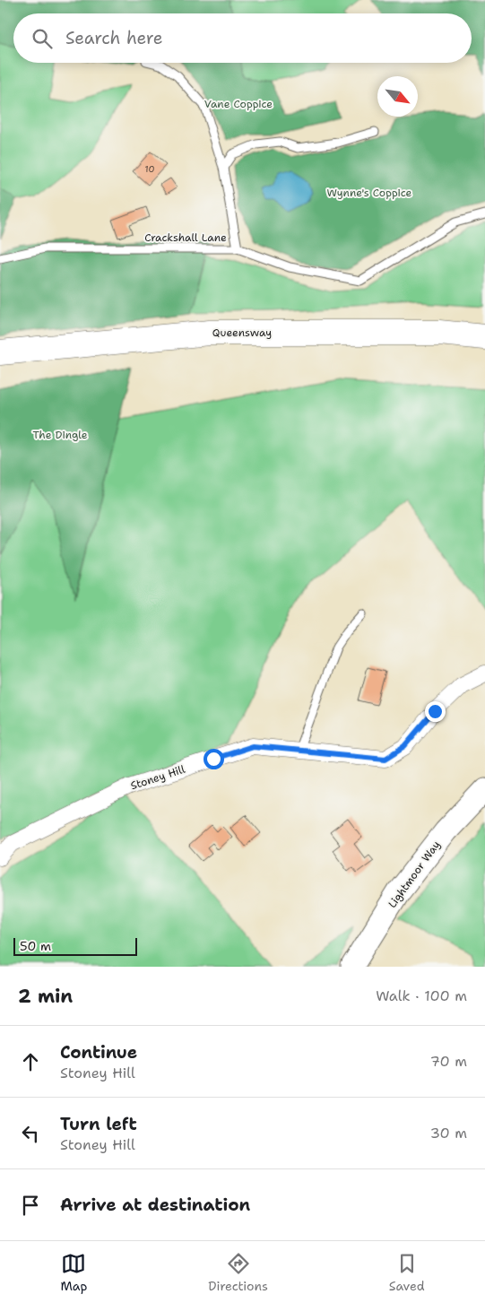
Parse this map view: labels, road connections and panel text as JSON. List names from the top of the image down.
{
  "streets": {
    "main road": ["Queensway"],
    "street": ["Stoney Hill", "Lightmoor Way"],
    "lane": ["Crackshall Lane"]
  },
  "parks": ["Vane Coppice", "Wynne's Coppice", "The Dingle"],
  "house_numbers": ["10"],
  "scale_bar": "50 m",
  "north": "bottom right",
  "page": {
    "search": "Search here",
    "scale": "50 m",
    "heading": ["2 min", "Walk · 100 m"],
    "list": [
      ["Continue", "Stoney Hill", "70 m"],
      ["Turn left", "Stoney Hill", "30 m"],
      "Arrive at destination"
    ],
    "nav": ["Map", "Directions", "Saved"]
  }
}
